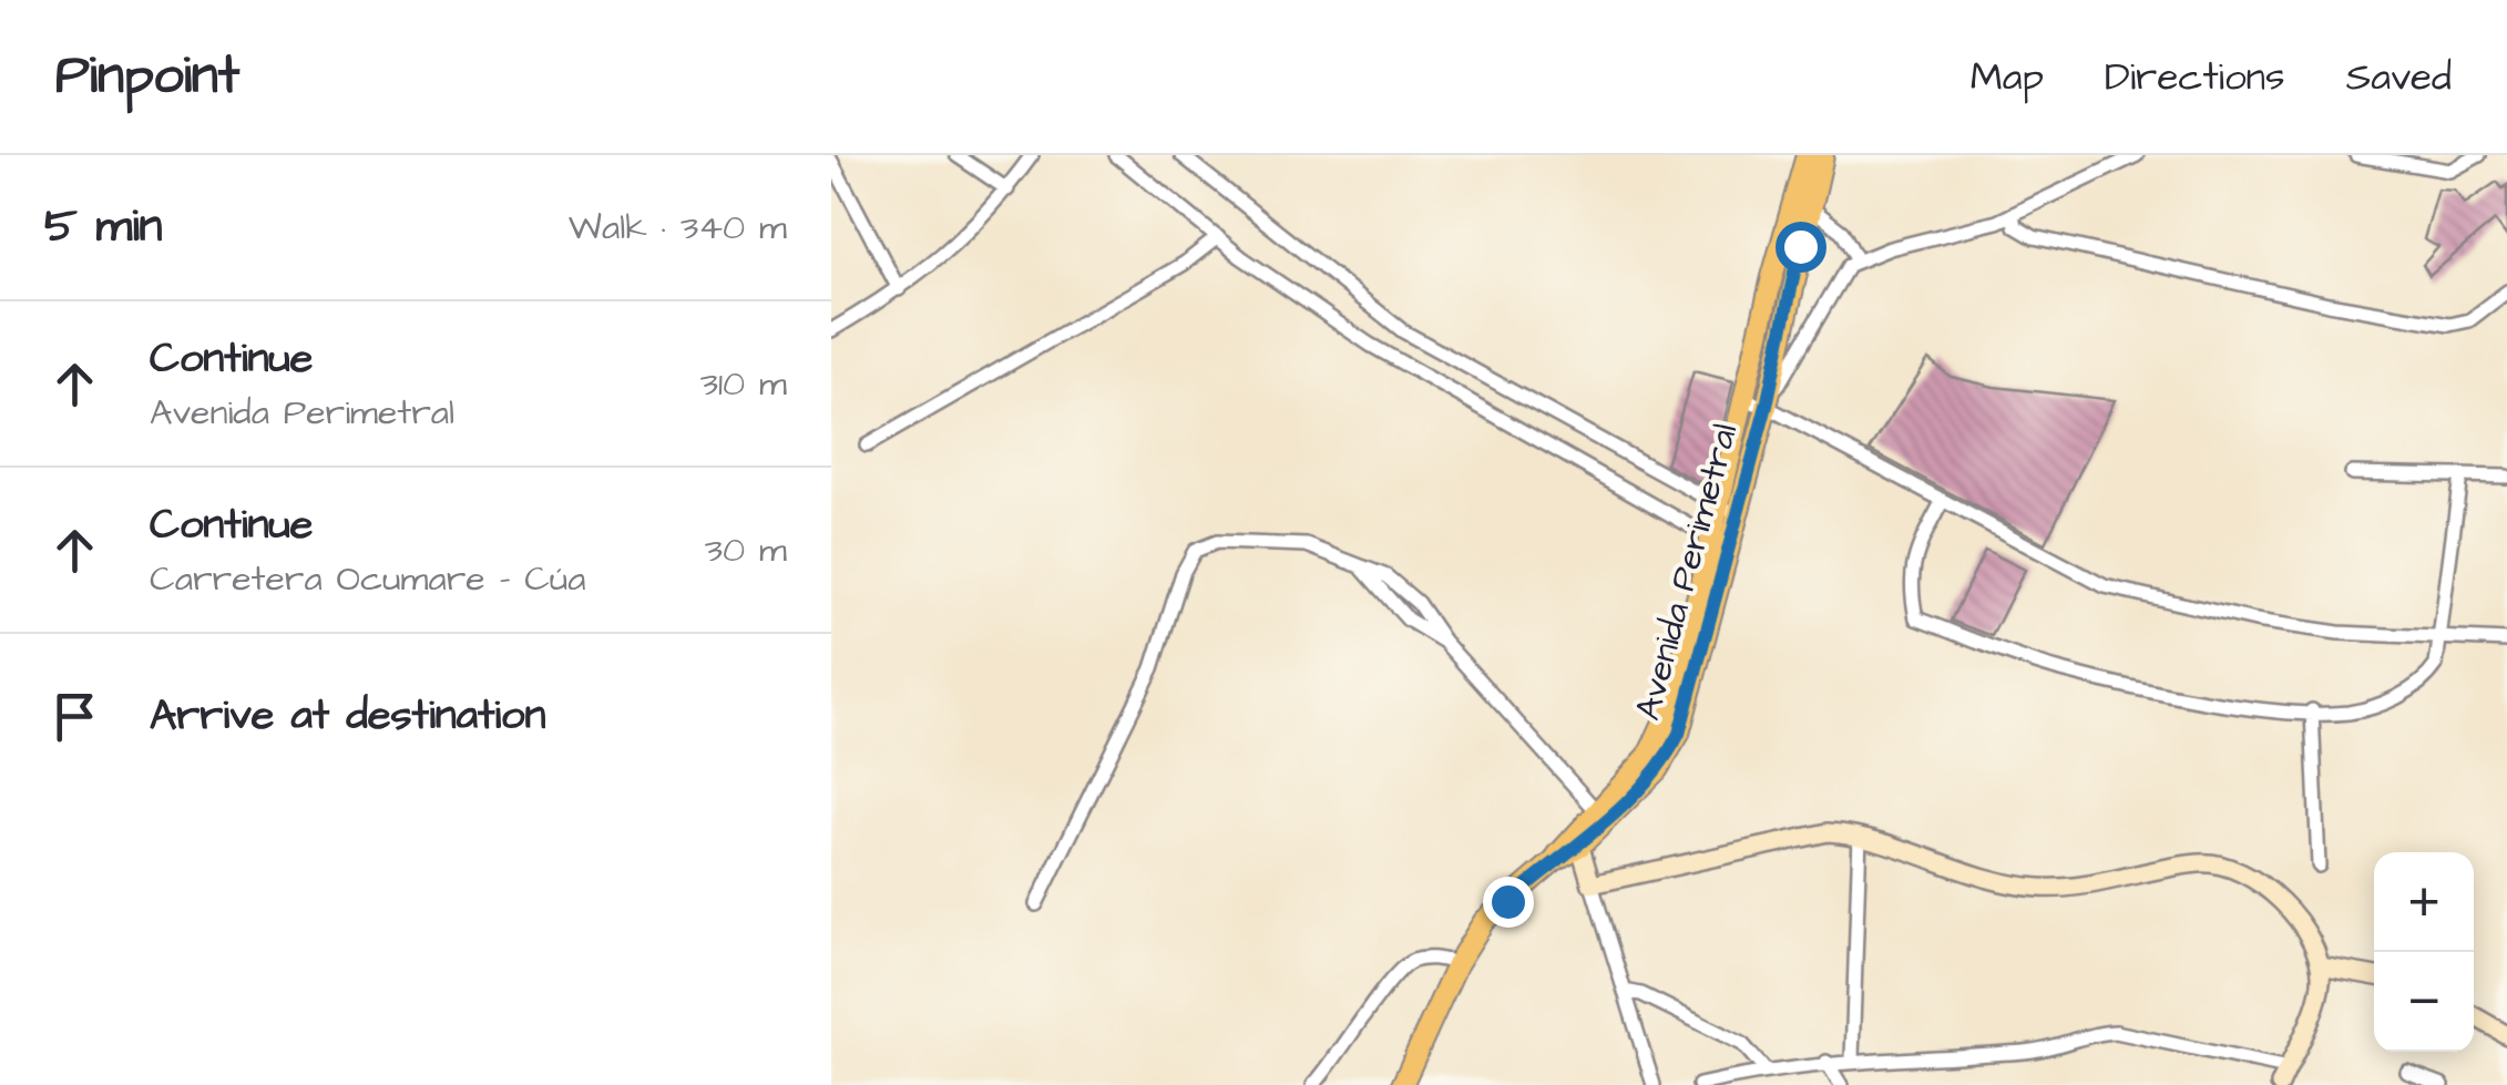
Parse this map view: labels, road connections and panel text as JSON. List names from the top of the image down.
{
  "streets": {
    "main road": ["Avenida Perimetral"]
  },
  "page": {
    "header": "Pinpoint",
    "nav": ["Map", "Directions", "Saved"],
    "heading": ["5 min", "Walk · 340 m"],
    "list": [
      ["Continue", "Avenida Perimetral", "310 m"],
      ["Continue", "Carretera Ocumare - Cúa", "30 m"],
      "Arrive at destination"
    ],
    "map_buttons": ["+", "−"]
  }
}
